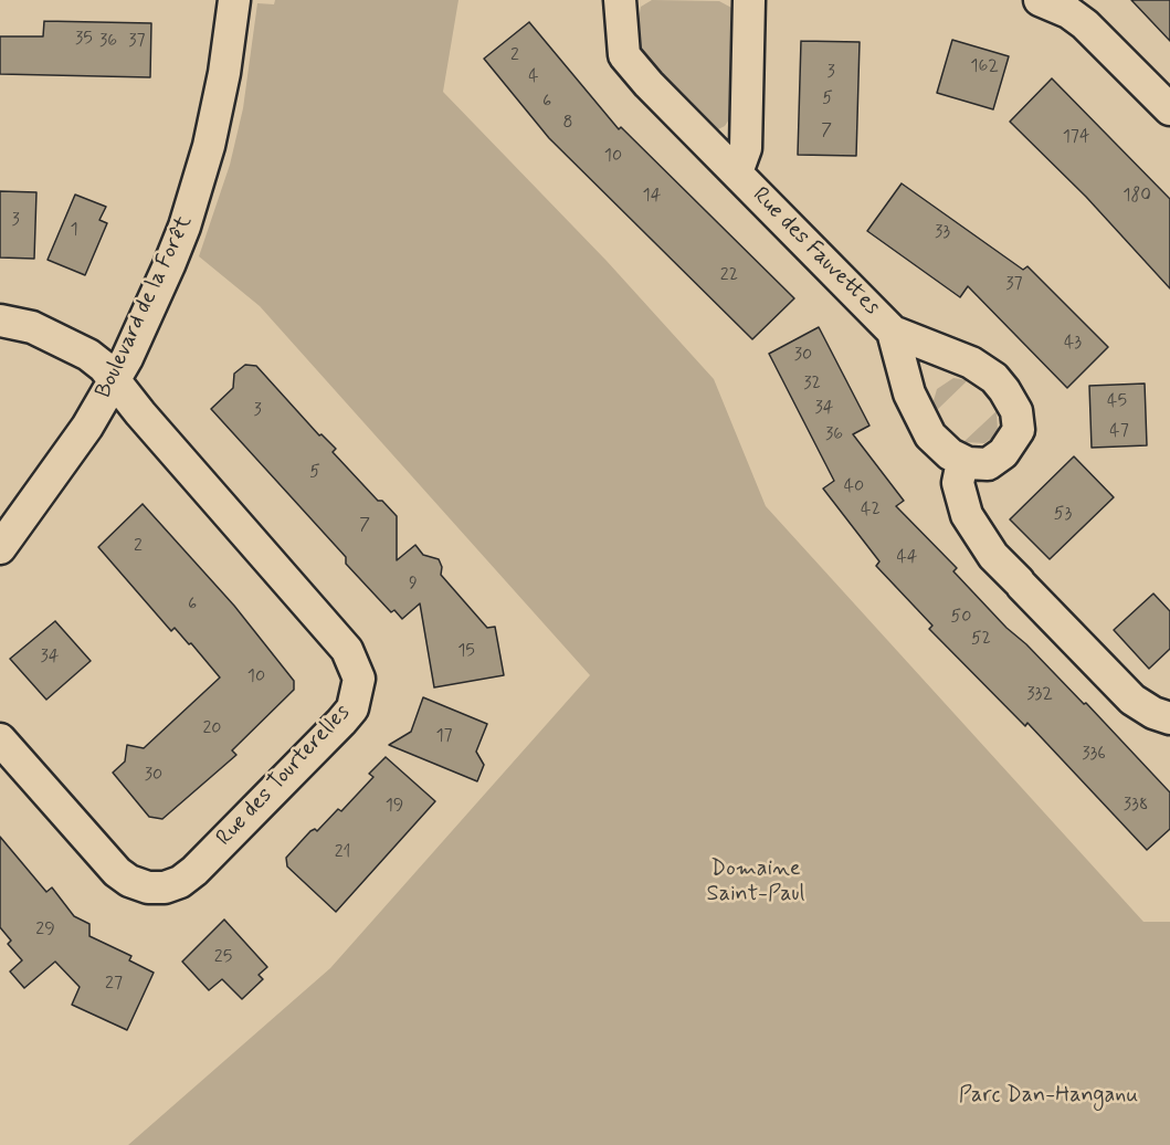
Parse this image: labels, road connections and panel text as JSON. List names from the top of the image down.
{
  "streets": {
    "street": ["Rue des Fauvettes", "Boulevard de la Forêt", "Rue des Tourterelles"]
  },
  "crossings": [
    ["Boulevard de la Forêt", "Rue des Tourterelles"]
  ],
  "parks": ["Domaine Saint-Paul", "Parc Dan-Hanganu"],
  "house_numbers": [
    "35",
    "36",
    "37",
    "2",
    "162",
    "3",
    "4",
    "5",
    "6",
    "8",
    "7",
    "174",
    "10",
    "14",
    "180",
    "3",
    "1",
    "33",
    "22",
    "37",
    "43",
    "30",
    "32",
    "45",
    "34",
    "3",
    "47",
    "36",
    "5",
    "40",
    "42",
    "53",
    "7",
    "2",
    "44",
    "9",
    "6",
    "50",
    "52",
    "15",
    "34",
    "10",
    "332",
    "20",
    "17",
    "336",
    "30",
    "338",
    "19",
    "21",
    "29",
    "25",
    "27"
  ]
}
